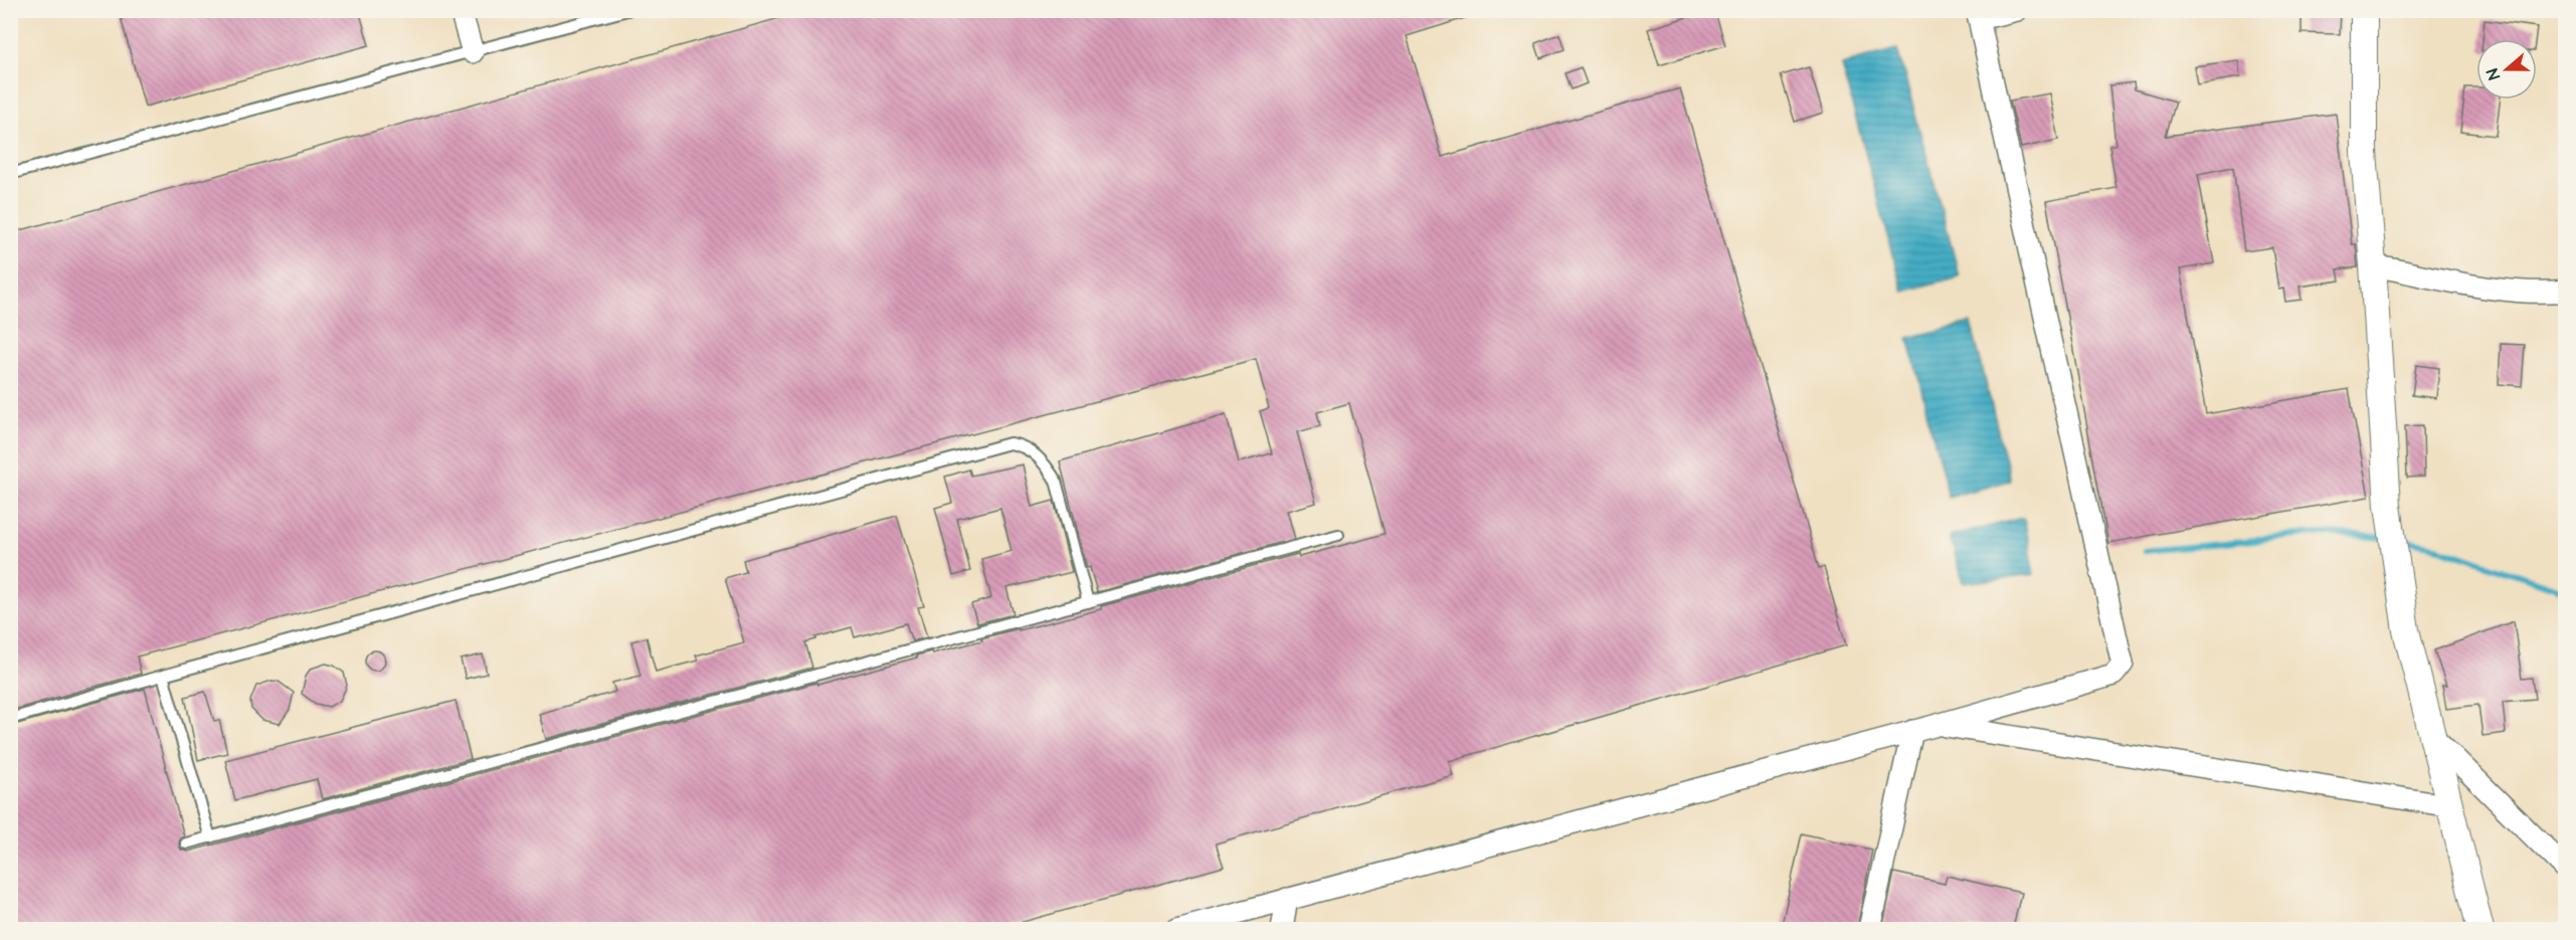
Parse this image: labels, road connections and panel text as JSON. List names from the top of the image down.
{
  "north": "left"
}
